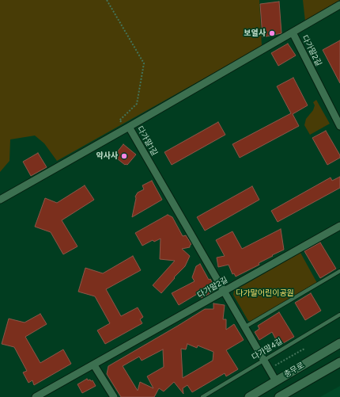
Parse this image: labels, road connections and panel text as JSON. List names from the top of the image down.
{
  "streets": {
    "main road": ["충무로"],
    "street": ["다가말2길", "다가말1길"],
    "lane": ["다가말4길"]
  },
  "crossings": [
    ["다가말2길", "다가말1길"],
    ["다가말1길", "다가말4길"],
    ["다가말1길", "충무로"]
  ],
  "parks": ["다가말어린이공원"],
  "places": ["보열사", "약사사"]
}
